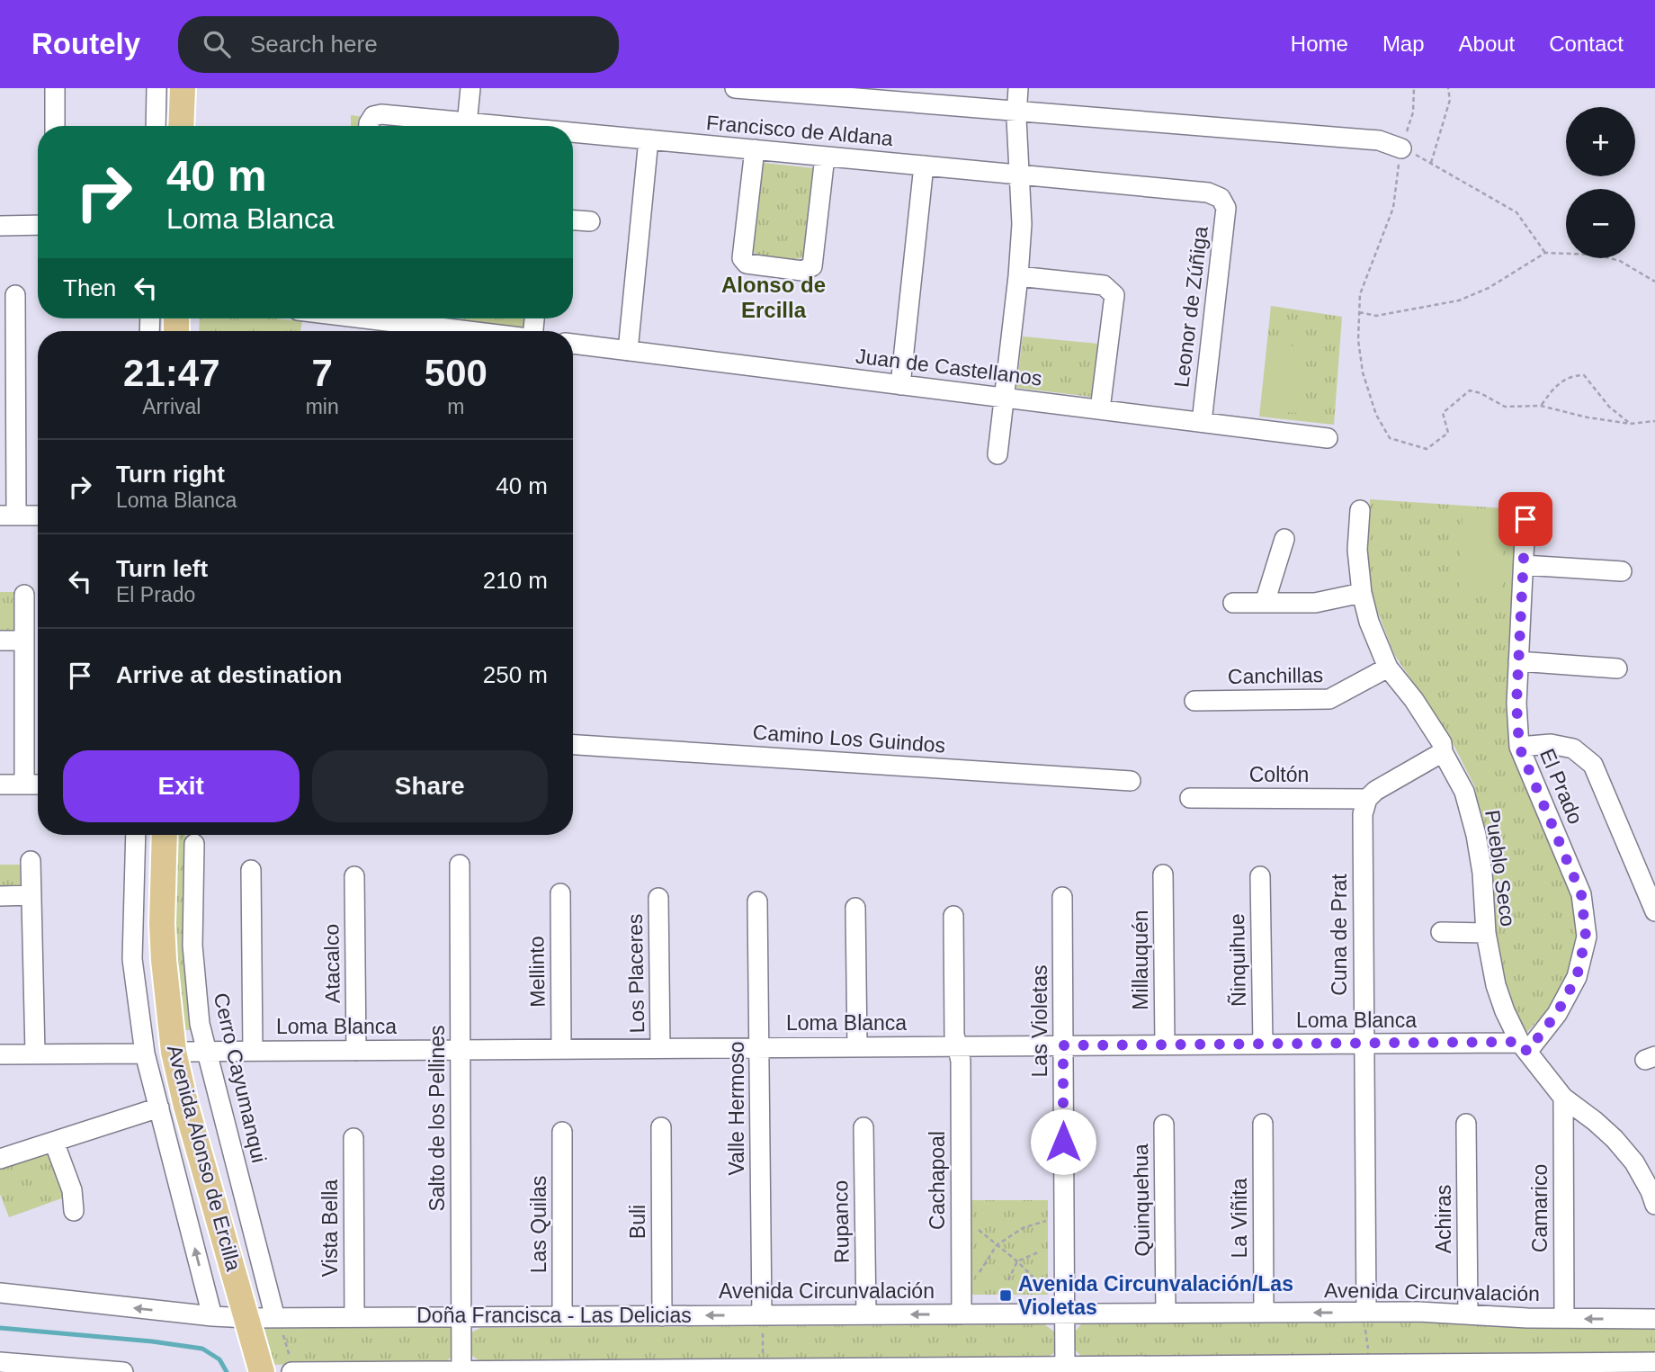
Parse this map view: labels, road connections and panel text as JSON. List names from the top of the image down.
{
  "streets": {
    "main road": ["Avenida Alonso de Ercilla"],
    "street": [
      "Francisco de Aldana",
      "Leonor de Zúñiga",
      "Juan de Castellanos",
      "Canchillas",
      "Camino Los Guindos",
      "Coltón",
      "El Prado",
      "Pueblo Seco",
      "Cuna de Prat",
      "Millauquén",
      "Ñinquihue",
      "Atacalco",
      "Mellinto",
      "Los Placeres",
      "Loma Blanca",
      "Las Violetas",
      "Cerro Cayumanqui",
      "Valle Hermoso",
      "Salto de los Pellines",
      "Cachapoal",
      "Quinquehua",
      "Camarico",
      "La Viñita",
      "Achiras",
      "Buli",
      "Rupanco",
      "Las Quilas",
      "Vista Bella",
      "Avenida Circunvalación"
    ]
  },
  "crossings": [
    ["Francisco de Aldana", "Leonor de Zúñiga"],
    ["Leonor de Zúñiga", "Juan de Castellanos"],
    ["Canchillas", "Pueblo Seco"],
    ["Coltón", "Cuna de Prat"],
    ["El Prado", "Pueblo Seco"],
    ["El Prado", "Loma Blanca"],
    ["Pueblo Seco", "Loma Blanca"],
    ["Pueblo Seco", "Camarico"],
    ["Cuna de Prat", "Loma Blanca"],
    ["Cuna de Prat", "Avenida Circunvalación"],
    ["Millauquén", "Loma Blanca"],
    ["Ñinquihue", "Loma Blanca"],
    ["Atacalco", "Loma Blanca"],
    ["Mellinto", "Loma Blanca"],
    ["Los Placeres", "Loma Blanca"],
    ["Loma Blanca", "Las Violetas"],
    ["Loma Blanca", "Cerro Cayumanqui"],
    ["Loma Blanca", "Valle Hermoso"],
    ["Loma Blanca", "Salto de los Pellines"],
    ["Loma Blanca", "Avenida Alonso de Ercilla"],
    ["Loma Blanca", "Cachapoal"],
    ["Las Violetas", "Avenida Circunvalación"],
    ["Cerro Cayumanqui", "Avenida Circunvalación"],
    ["Valle Hermoso", "Avenida Circunvalación"],
    ["Salto de los Pellines", "Avenida Circunvalación"],
    ["Avenida Alonso de Ercilla", "Avenida Circunvalación"],
    ["Cachapoal", "Avenida Circunvalación"],
    ["Quinquehua", "Avenida Circunvalación"],
    ["Camarico", "Avenida Circunvalación"],
    ["La Viñita", "Avenida Circunvalación"],
    ["Achiras", "Avenida Circunvalación"],
    ["Buli", "Avenida Circunvalación"],
    ["Rupanco", "Avenida Circunvalación"],
    ["Las Quilas", "Avenida Circunvalación"],
    ["Vista Bella", "Avenida Circunvalación"]
  ],
  "districts": ["Alonso de Ercilla"],
  "places": {
    "transit": ["Avenida Circunvalación/Las Violetas"]
  },
  "page": {
    "header": "Routely",
    "search": "Search here",
    "nav": [
      "Home",
      "Map",
      "About",
      "Contact"
    ],
    "map_buttons": ["+", "−"],
    "turn": ["40 m", "Loma Blanca"],
    "then": "Then",
    "eta": [
      "21:47",
      "Arrival",
      "7",
      "min",
      "500",
      "m"
    ],
    "list": [
      {
        "name": "Turn right",
        "note": "Loma Blanca",
        "value": "40 m"
      },
      {
        "name": "Turn left",
        "note": "El Prado",
        "value": "210 m"
      },
      {
        "name": "Arrive at destination",
        "value": "250 m"
      }
    ],
    "buttons": ["Exit", "Share"]
  }
}
